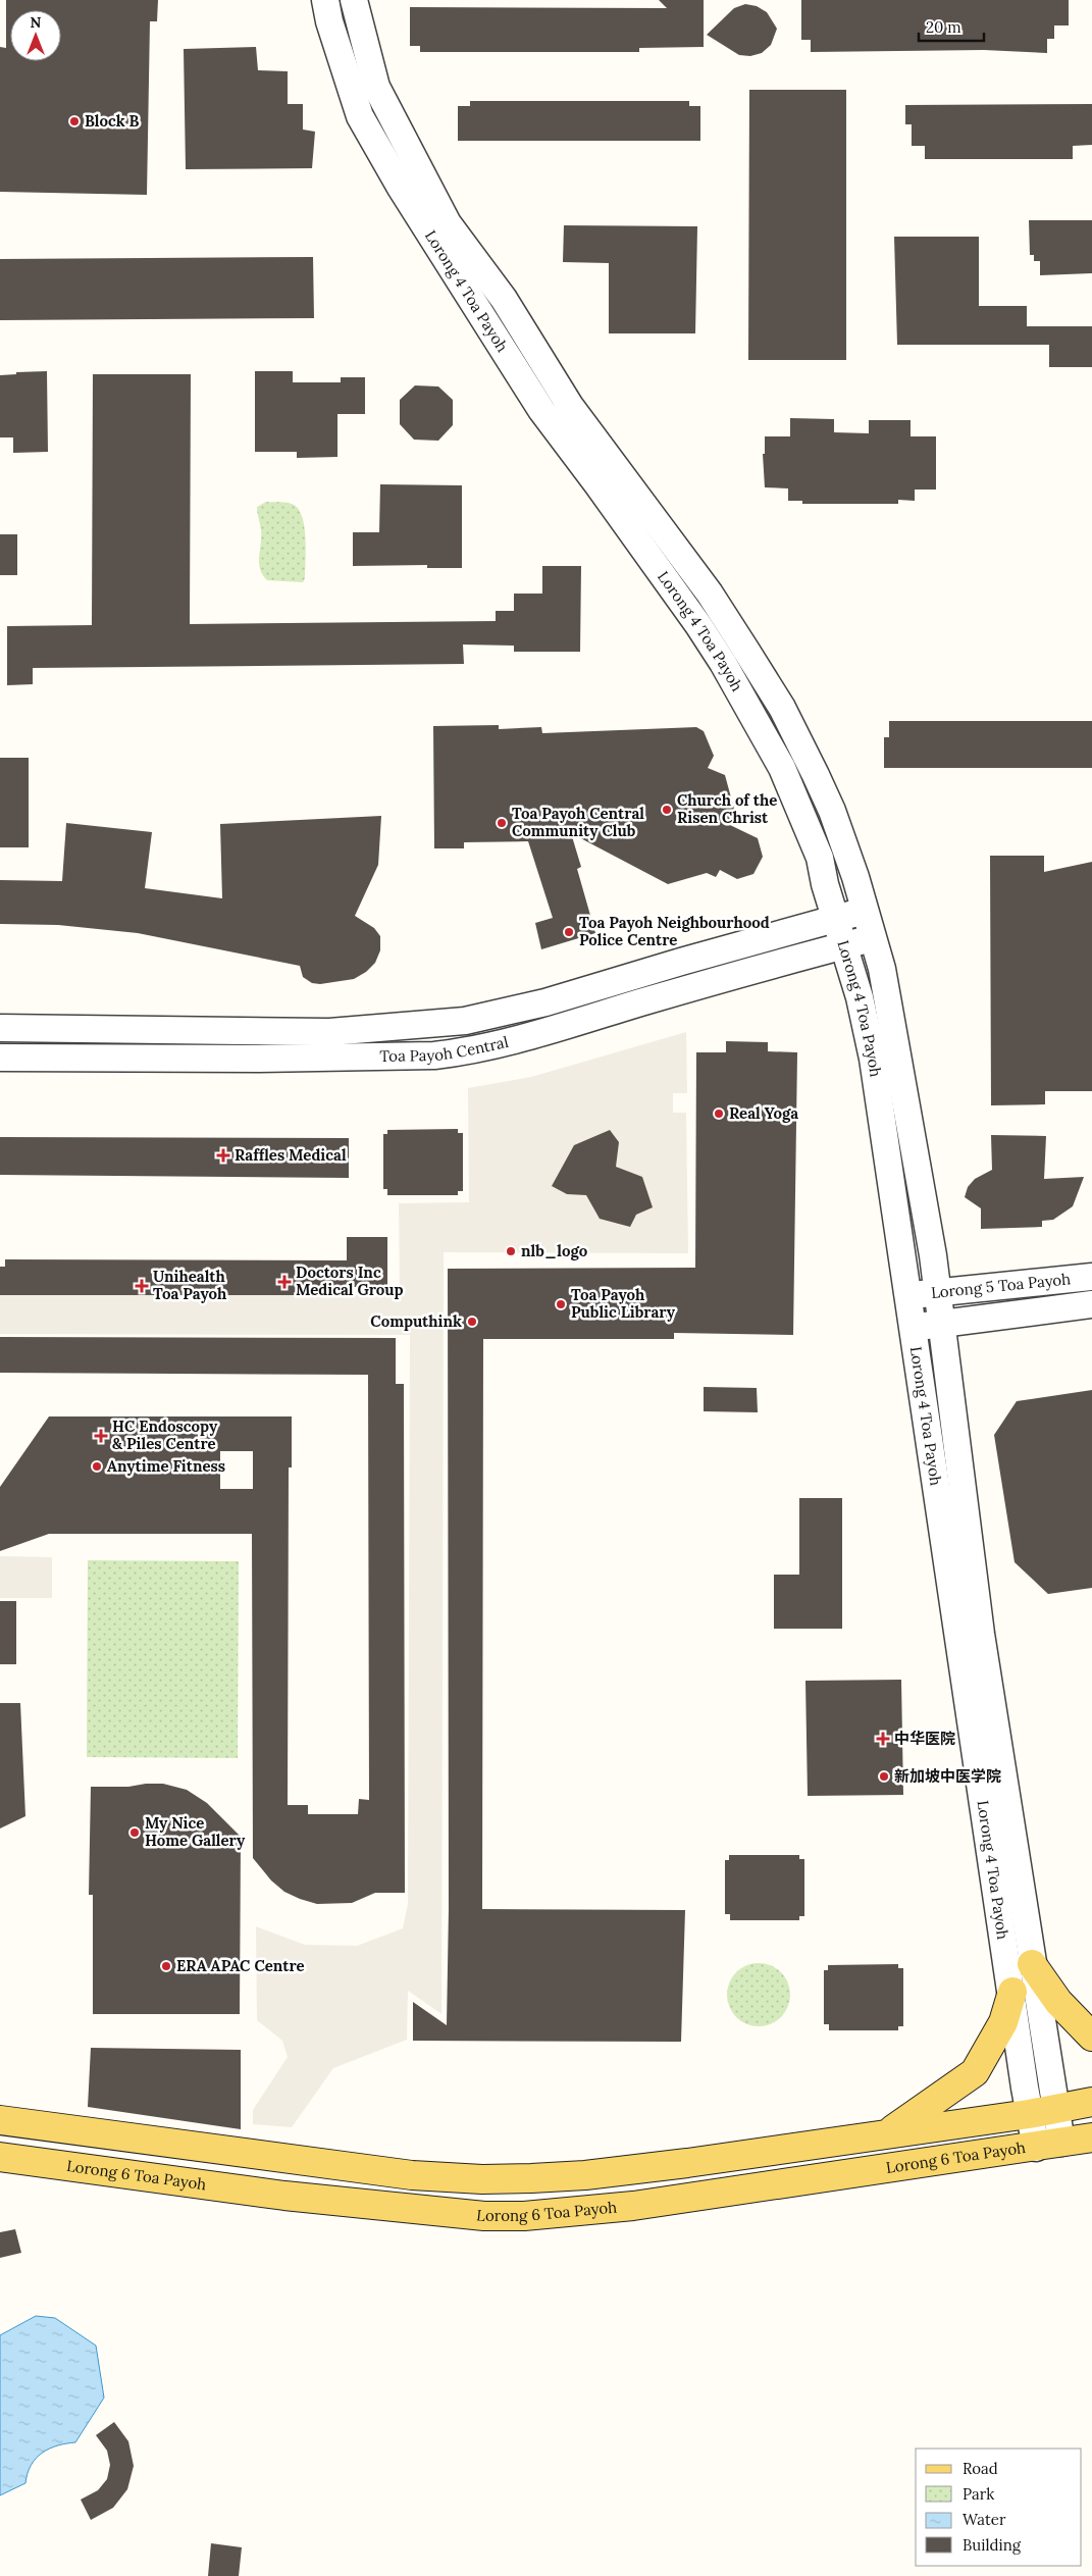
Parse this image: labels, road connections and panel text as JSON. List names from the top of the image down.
{
  "streets": {
    "main road": ["Lorong 6 Toa Payoh"],
    "street": ["Lorong 4 Toa Payoh", "Toa Payoh Central", "Lorong 5 Toa Payoh"]
  },
  "crossings": [
    ["Lorong 4 Toa Payoh", "Toa Payoh Central"],
    ["Lorong 4 Toa Payoh", "Lorong 5 Toa Payoh"],
    ["Lorong 4 Toa Payoh", "Lorong 6 Toa Payoh"]
  ],
  "places": {
    "other": [
      "Block B",
      "Church of the Risen Christ",
      "Toa Payoh Central Community Club",
      "Toa Payoh Neighbourhood Police Centre",
      "Real Yoga",
      "nlb_logo",
      "Toa Payoh Public Library",
      "Computhink",
      "Anytime Fitness",
      "新加坡中医学院",
      "My Nice Home Gallery",
      "ERA APAC Centre"
    ],
    "health": [
      "Raffles Medical",
      "Doctors Inc Medical Group",
      "Unihealth Toa Payoh",
      "HC Endoscopy & Piles Centre",
      "中华医院"
    ]
  },
  "legend": [
    "Road",
    "Park",
    "Water",
    "Building"
  ],
  "scale_bar": "20 m",
  "north": "top"
}
